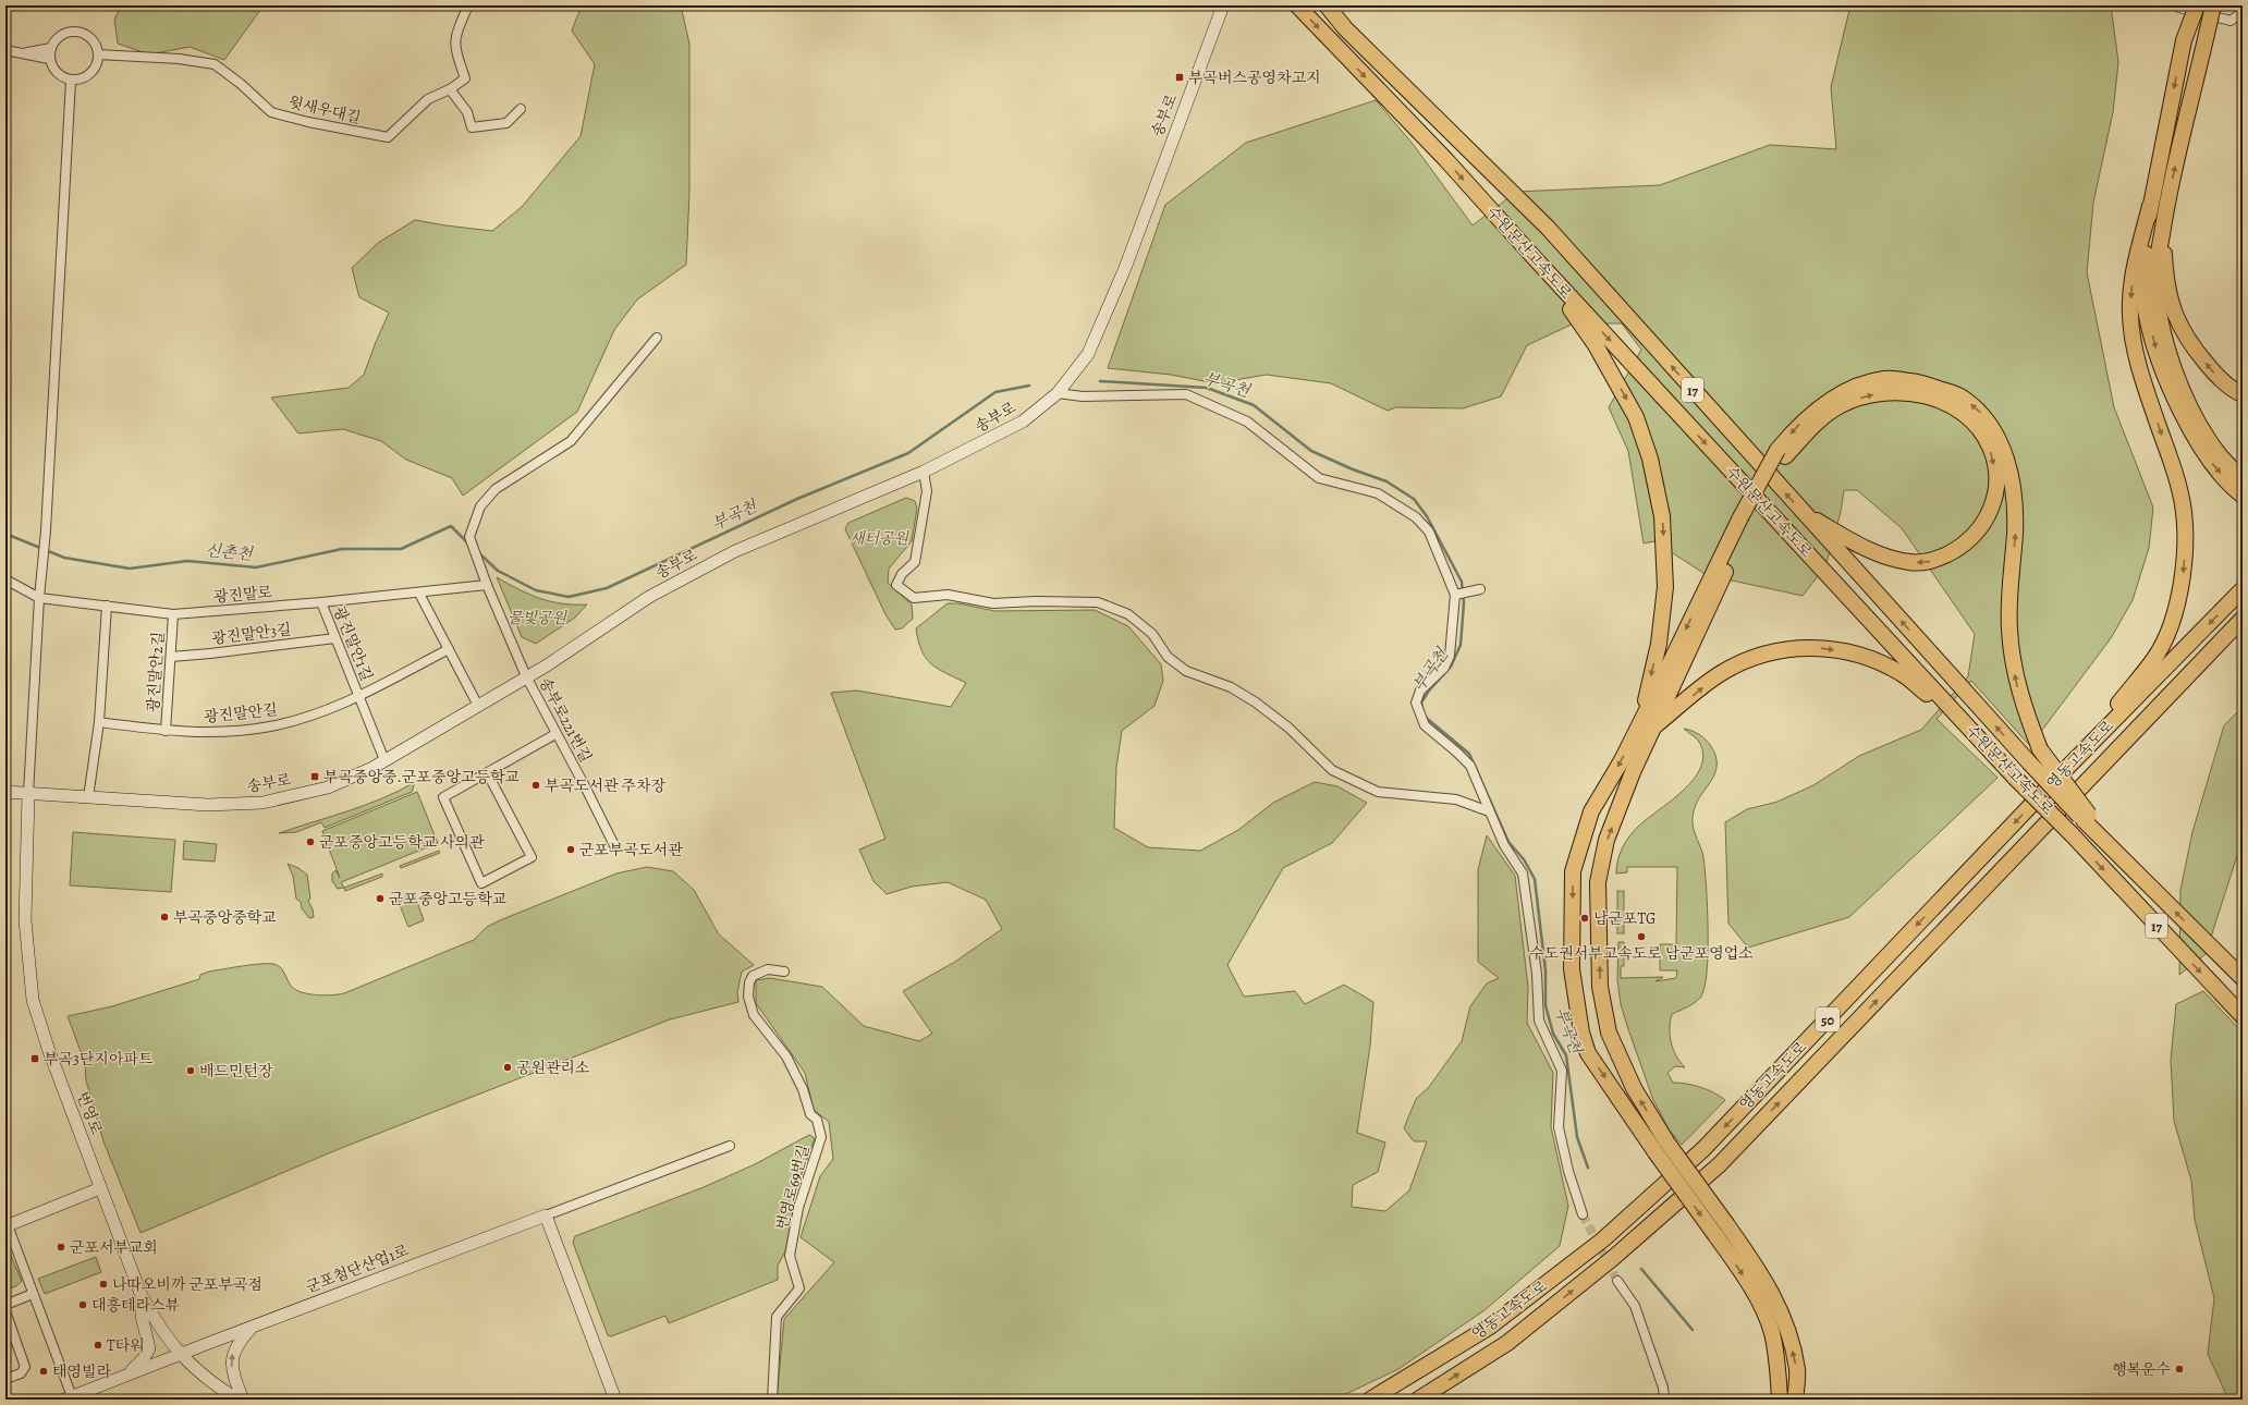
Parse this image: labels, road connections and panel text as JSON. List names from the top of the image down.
{
  "streets": {
    "highway": [
      "수원문산고속도로",
      "17",
      "영동고속도로",
      "50"
    ],
    "street": [
      "윗새우대길",
      "송부로",
      "광진말로",
      "광진말안3길",
      "광진말안1길",
      "광진말안2길",
      "광진말안길",
      "송부로221번길",
      "번영로",
      "번영로69번길",
      "군포첨단산업1로"
    ]
  },
  "crossings": [
    ["송부로", "광진말안1길"],
    ["송부로", "송부로221번길"],
    ["송부로", "번영로"],
    ["광진말로", "광진말안1길"],
    ["광진말로", "광진말안2길"],
    ["광진말로", "송부로221번길"],
    ["광진말안3길", "광진말안1길"],
    ["광진말안3길", "광진말안2길"],
    ["광진말안1길", "광진말안길"],
    ["광진말안2길", "광진말안길"],
    ["번영로", "군포첨단산업1로"]
  ],
  "water": ["부곡천", "신촌천"],
  "parks": ["새터공원", "물빛공원"],
  "places": {
    "transit": ["부곡버스공영차고지", "부곡중앙중.군포중앙고등학교", "부곡3단지아파트"],
    "other": [
      "부곡도서관 주차장",
      "군포중앙고등학교 사의관",
      "군포부곡도서관",
      "군포중앙고등학교",
      "부곡중앙중학교",
      "남군포TG",
      "수도권서부고속도로 남군포영업소",
      "공원관리소",
      "배드민턴장",
      "군포서부교회",
      "나따오비까 군포부곡점",
      "대흥테라스뷰",
      "T타워",
      "행복운수",
      "태영빌라"
    ]
  }
}
